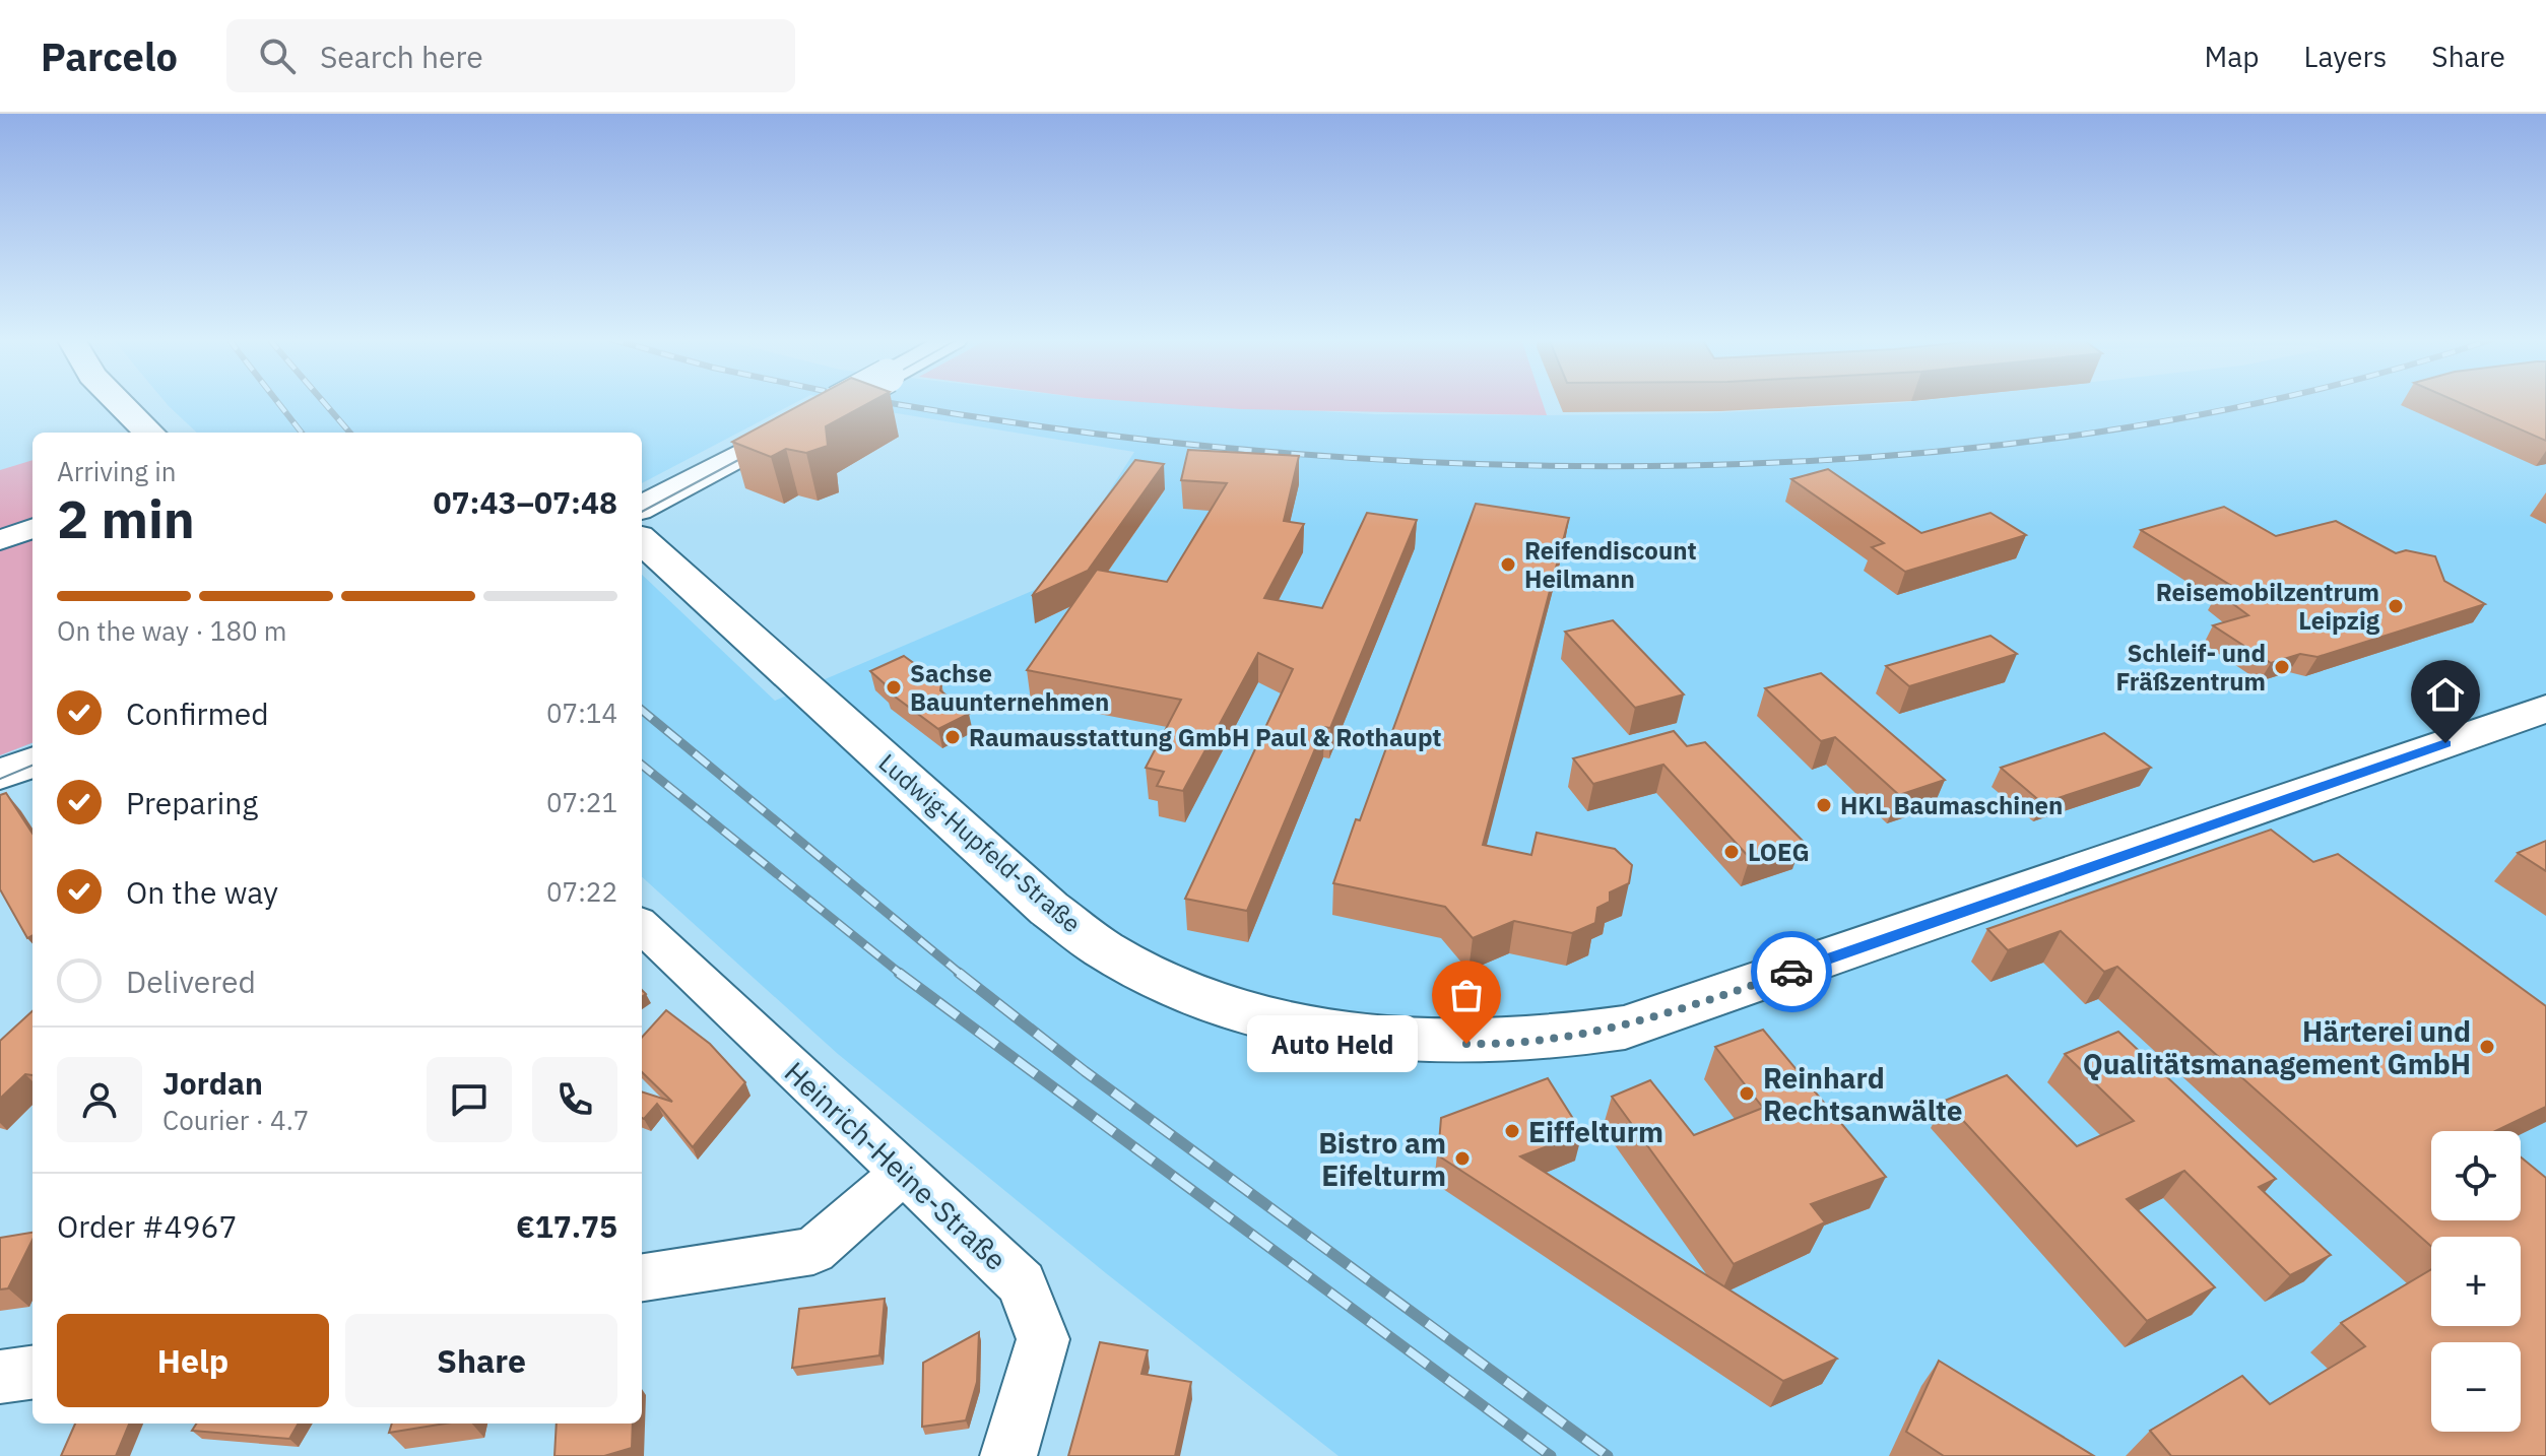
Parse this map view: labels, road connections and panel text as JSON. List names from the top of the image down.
{
  "streets": {
    "main road": ["Ludwig-Hupfeld-Straße"],
    "street": ["Heinrich-Heine-Straße"]
  },
  "places": [
    "Reifendiscount Heilmann",
    "Reisemobilzentrum Leipzig",
    "Schleif- und Fräßzentrum",
    "Sachse Bauunternehmen",
    "Raumausstattung GmbH Paul & Rothaupt",
    "HKL Baumaschinen",
    "LOEG",
    "Auto Held",
    "Härterei und Qualitätsmanagement GmbH",
    "Reinhard Rechtsanwälte",
    "Eiffelturm",
    "Bistro am Eifelturm"
  ],
  "page": {
    "header": "Parcelo",
    "search": "Search here",
    "nav": ["Map", "Layers", "Share"],
    "heading": ["2 min", "Arriving in", "07:43–07:48"],
    "panel": [
      "Jordan",
      "Courier · 4.7",
      "Order #4967",
      "€17.75"
    ],
    "bar": "On the way · 180 m",
    "list": [
      ["Confirmed", "07:14"],
      ["Preparing", "07:21"],
      ["On the way", "07:22"],
      "Delivered"
    ],
    "bubble": "Auto Held",
    "map_buttons": ["+", "−"],
    "buttons": ["Help", "Share"]
  }
}
